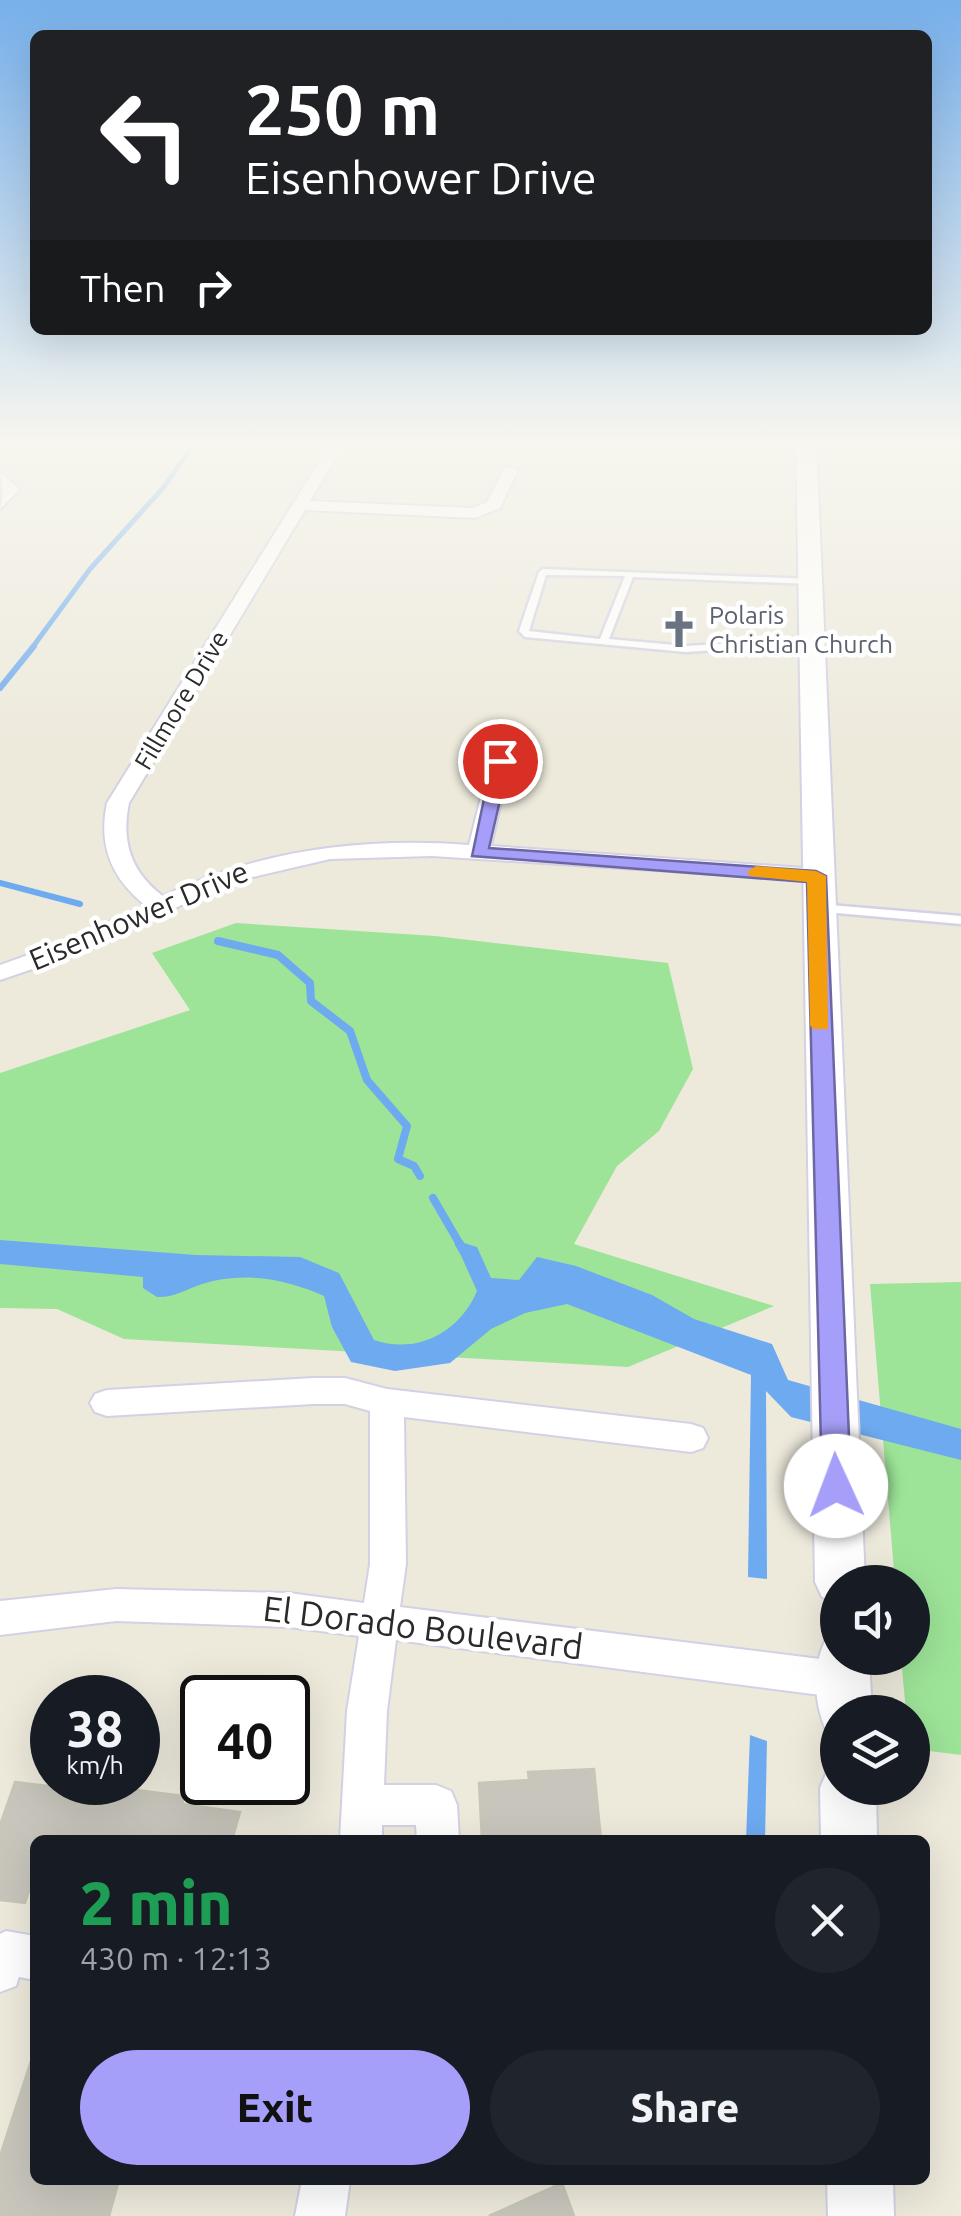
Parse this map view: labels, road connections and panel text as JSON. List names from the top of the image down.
{
  "streets": {
    "street": ["Fillmore Drive", "Eisenhower Drive", "El Dorado Boulevard"]
  },
  "crossings": [
    ["Fillmore Drive", "Eisenhower Drive"]
  ],
  "places": {
    "church": ["Polaris Christian Church"]
  },
  "page": {
    "turn": ["250 m", "Eisenhower Drive"],
    "then": "Then",
    "speed": "38 km/h",
    "limit": "40",
    "heading": ["2 min", "430 m · 12:13"],
    "buttons": ["Exit", "Share"]
  }
}
